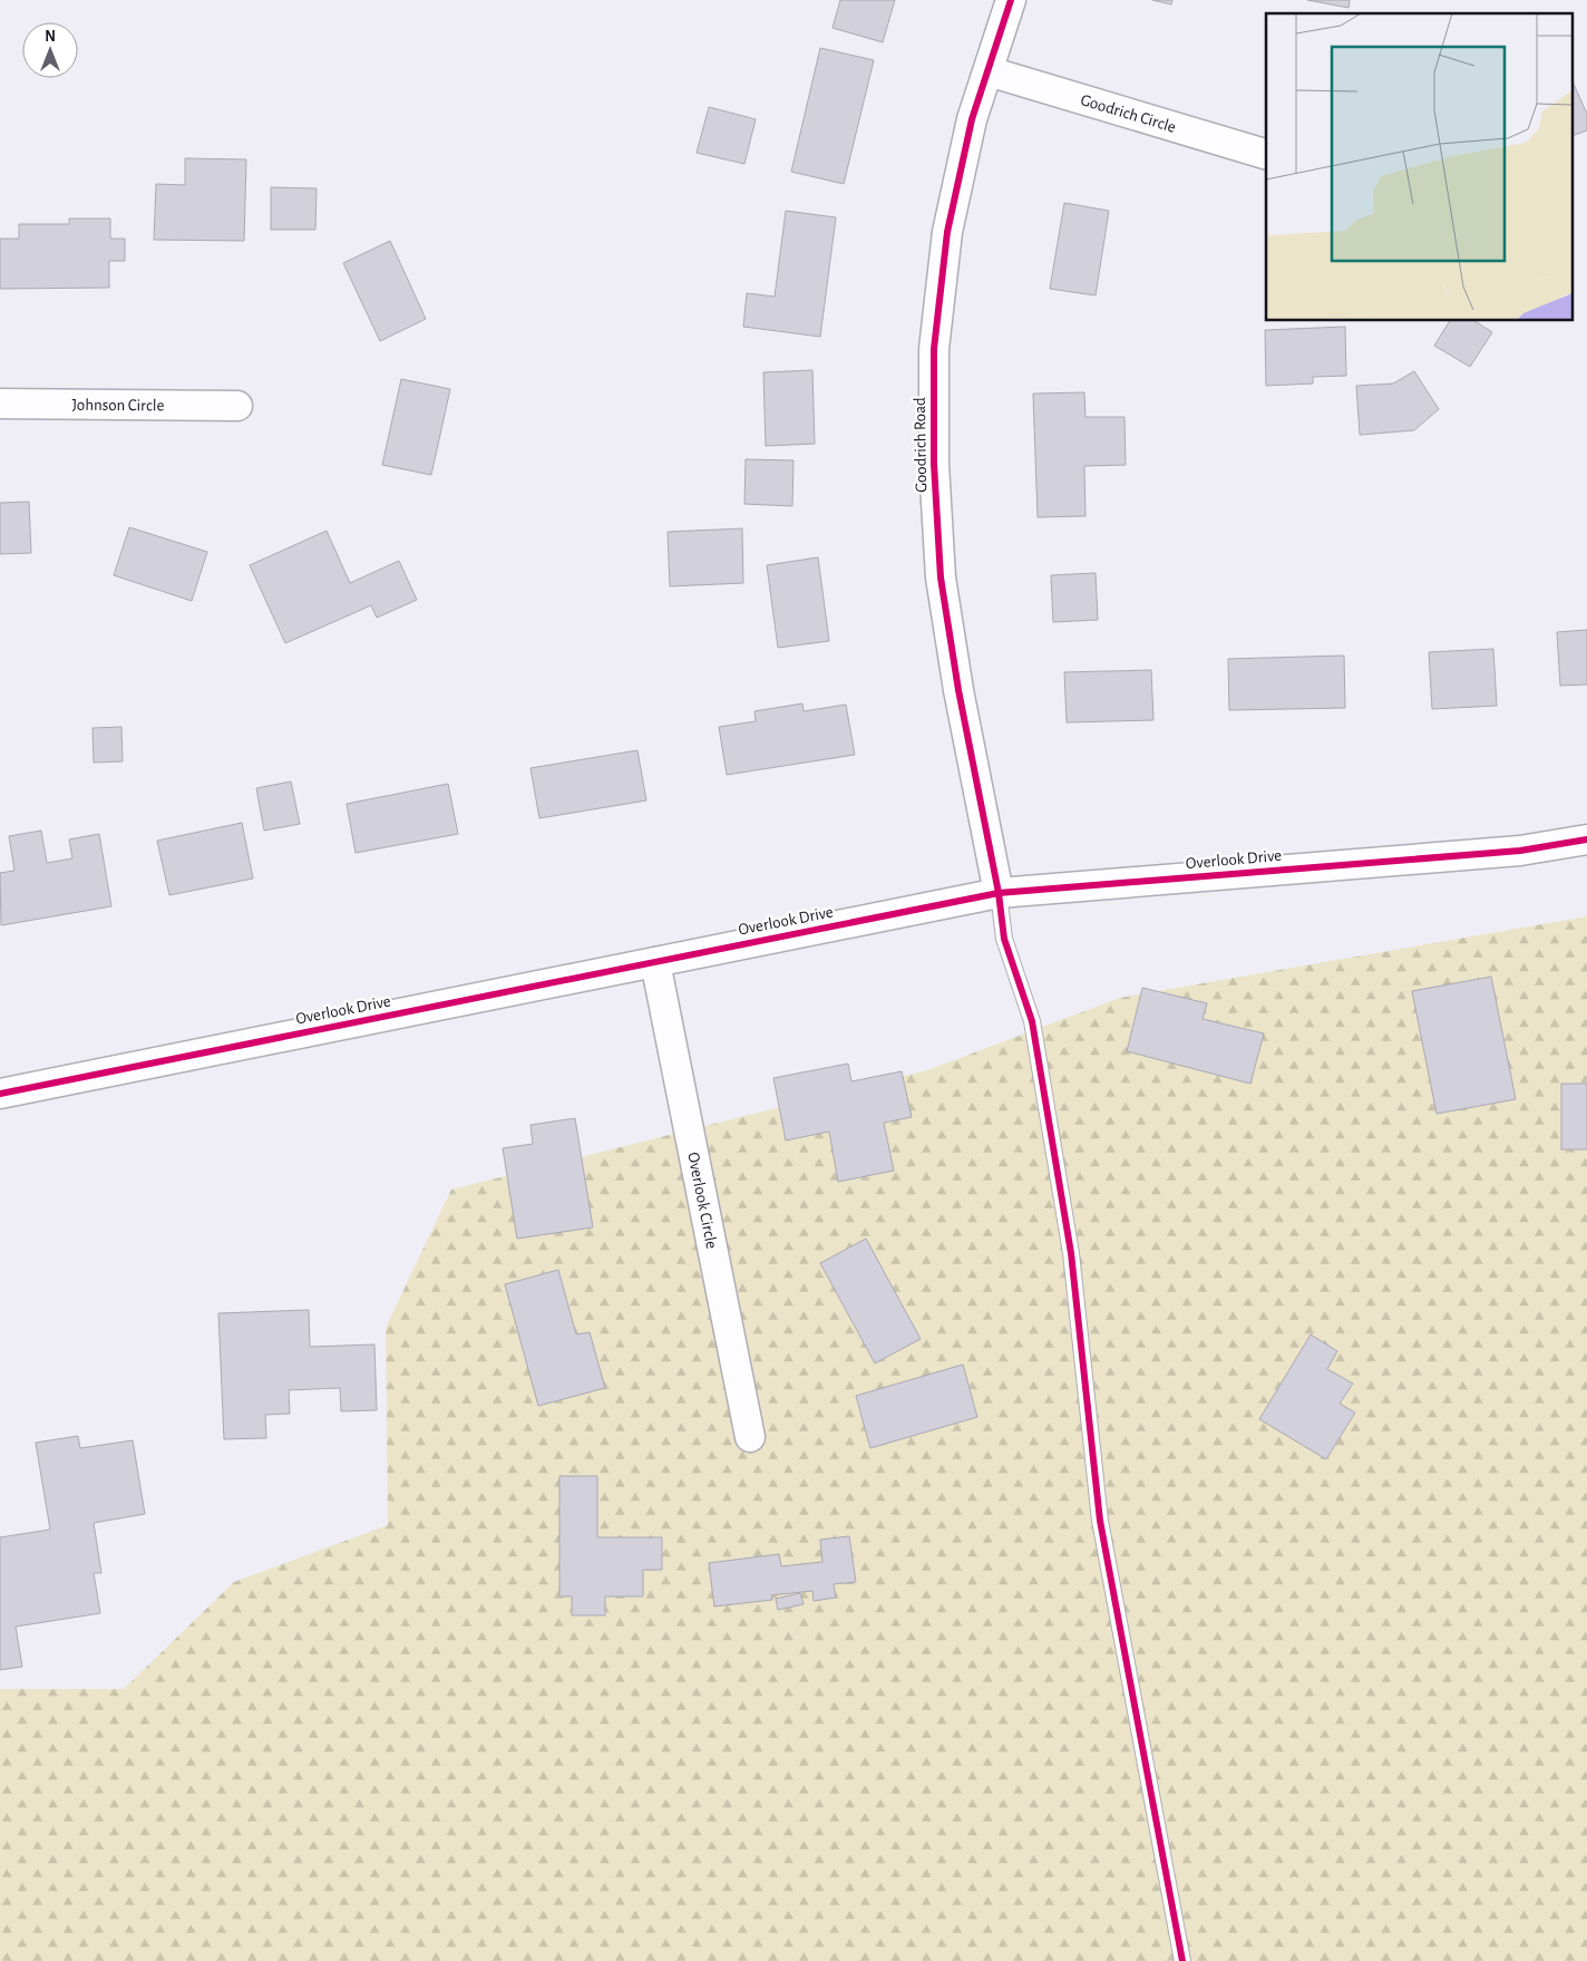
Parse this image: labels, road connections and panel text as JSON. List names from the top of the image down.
{
  "streets": {
    "street": [
      "Goodrich Circle",
      "Johnson Circle",
      "Goodrich Road",
      "Overlook Drive",
      "Overlook Circle"
    ]
  },
  "crossings": [
    ["Goodrich Circle", "Goodrich Road"],
    ["Goodrich Road", "Overlook Drive"],
    ["Overlook Drive", "Overlook Circle"]
  ],
  "north": "top"
}
